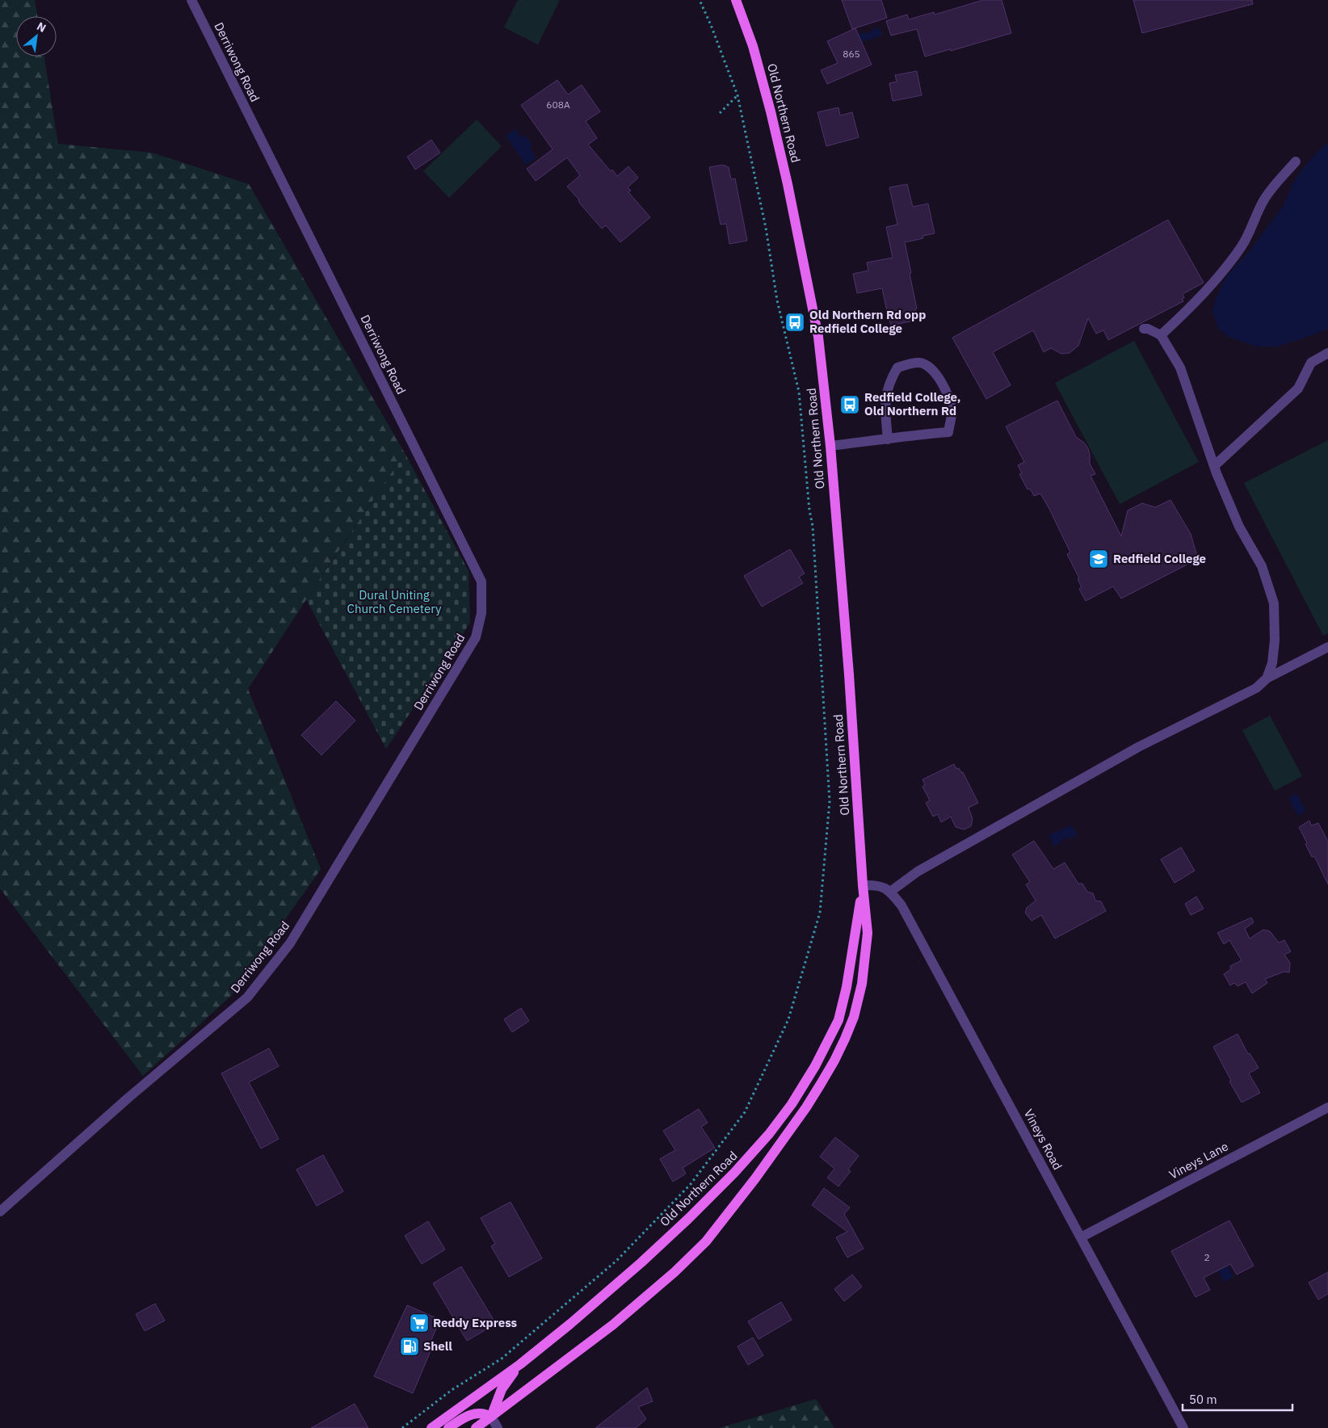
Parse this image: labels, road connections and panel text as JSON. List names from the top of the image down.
{
  "streets": {
    "main road": ["Old Northern Road"],
    "street": ["Derriwong Road", "Vineys Road", "Vineys Lane"]
  },
  "crossings": [
    ["Vineys Road", "Vineys Lane"]
  ],
  "parks": ["Dural Uniting Church Cemetery"],
  "places": {
    "bus stop": ["Old Northern Rd opp Redfield College", "Redfield College, Old Northern Rd"],
    "school or university": ["Redfield College"],
    "supermarket": ["Reddy Express"],
    "fuel station": ["Shell"]
  },
  "house_numbers": ["865", "608A", "2"],
  "scale_bar": "50 m",
  "north": "top right"
}
